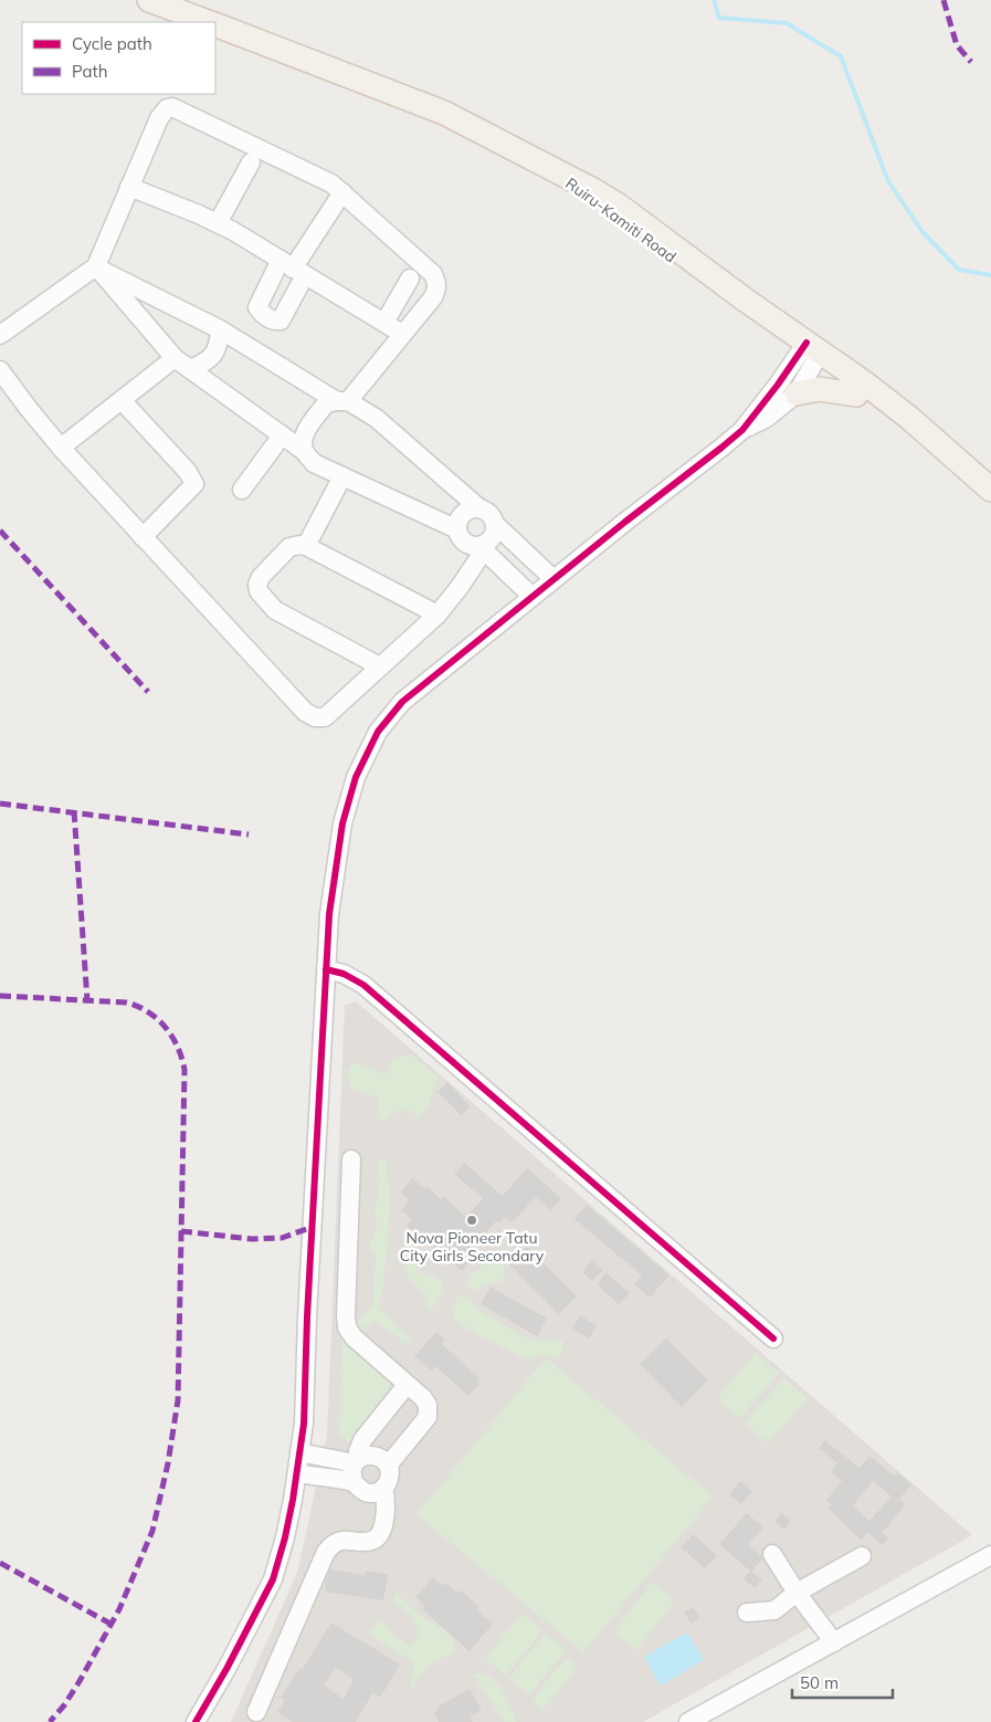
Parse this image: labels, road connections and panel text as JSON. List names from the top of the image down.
{
  "streets": {
    "main road": ["Ruiru-Kamiti Road"]
  },
  "places": ["Nova Pioneer Tatu City Girls Secondary"],
  "legend": ["Cycle path", "Path"],
  "scale_bar": "50 m"
}
